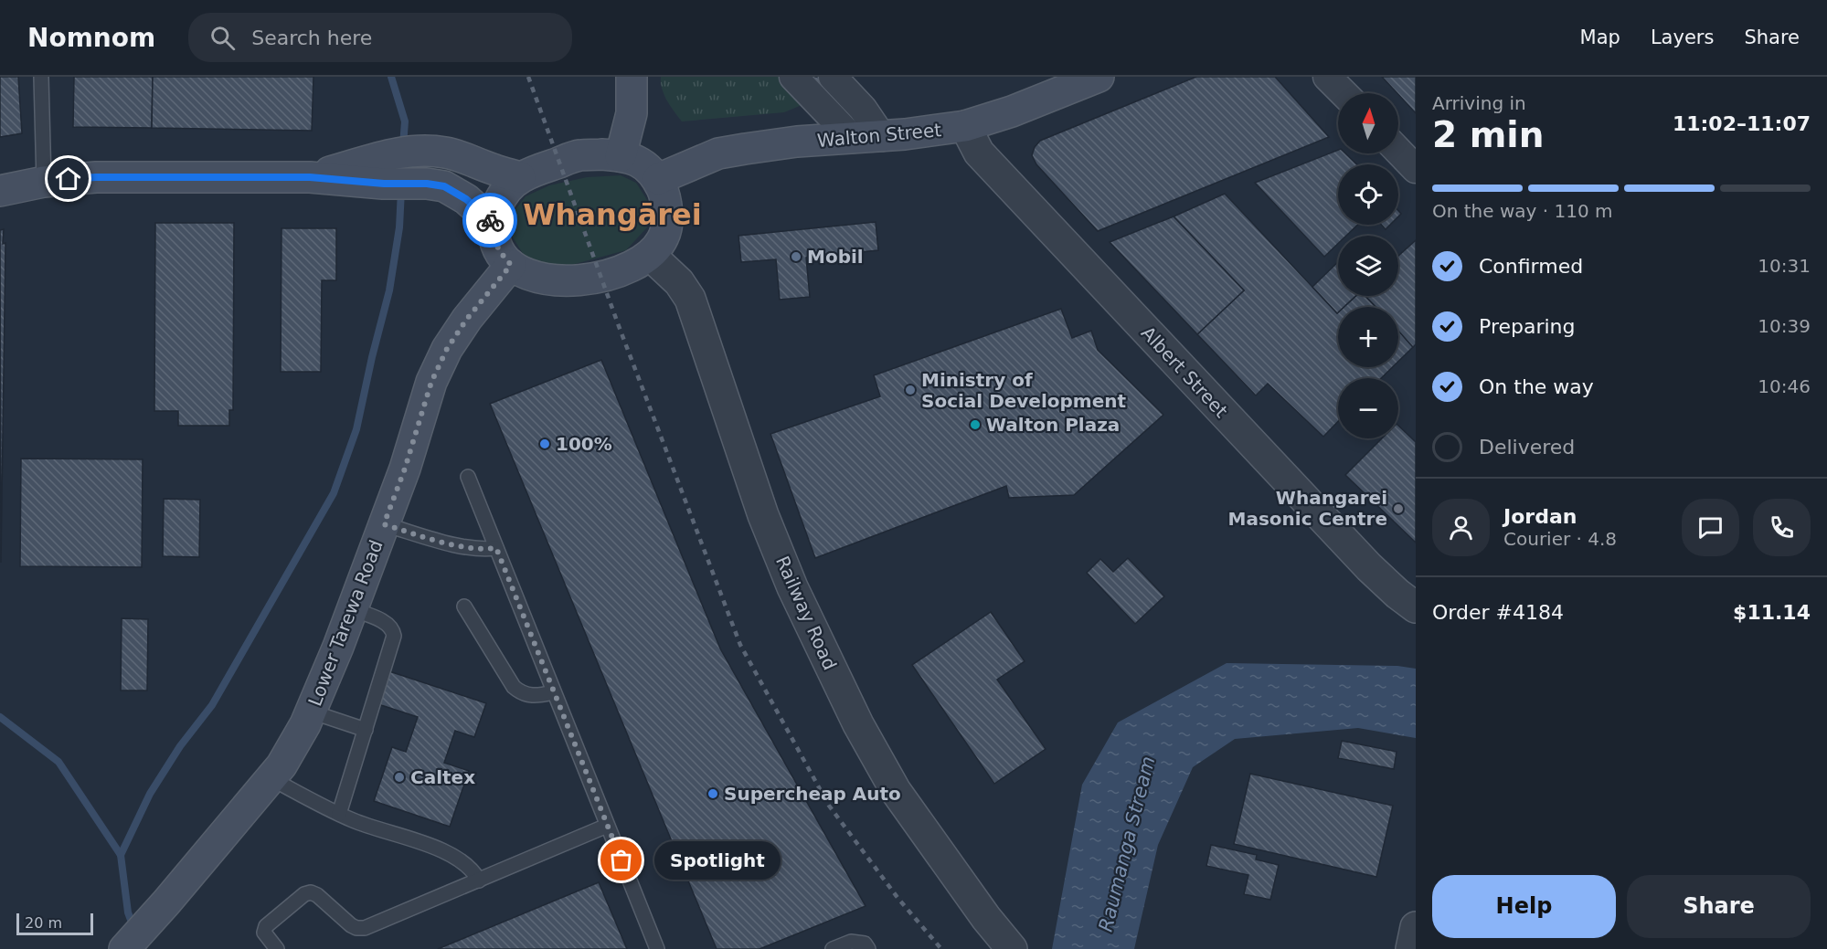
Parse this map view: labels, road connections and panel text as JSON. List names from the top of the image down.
{
  "streets": {
    "main road": ["Walton Street", "Lower Tarewa Road"],
    "street": ["Albert Street", "Railway Road"]
  },
  "crossings": [
    ["Walton Street", "Albert Street"],
    ["Walton Street", "Railway Road"],
    ["Walton Street", "Lower Tarewa Road"],
    ["Railway Road", "Lower Tarewa Road"]
  ],
  "districts": ["Whangārei"],
  "water": ["Raumanga Stream"],
  "places": [
    "Mobil",
    "Ministry of Social Development",
    "Walton Plaza",
    "100%",
    "Whangarei Masonic Centre",
    "Caltex",
    "Supercheap Auto",
    "Spotlight"
  ],
  "scale_bar": "20 m",
  "north": "top",
  "page": {
    "header": "Nomnom",
    "search": "Search here",
    "nav": ["Map", "Layers", "Share"],
    "heading": ["2 min", "Arriving in", "11:02–11:07"],
    "panel": [
      "Jordan",
      "Courier · 4.8",
      "Order #4184",
      "$11.14"
    ],
    "map_buttons": ["+", "−"],
    "bar": "On the way · 110 m",
    "list": [
      ["Confirmed", "10:31"],
      ["Preparing", "10:39"],
      ["On the way", "10:46"],
      "Delivered"
    ],
    "bubble": "Spotlight",
    "buttons": ["Help", "Share"],
    "scale": "20 m"
  }
}
